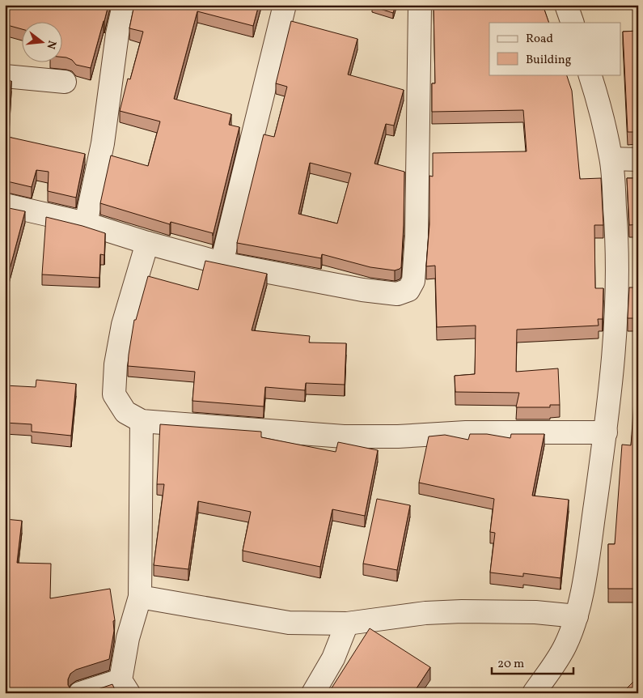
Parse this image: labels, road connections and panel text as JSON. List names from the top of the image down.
{
  "legend": ["Road", "Building"],
  "scale_bar": "20 m",
  "north": "right"
}
